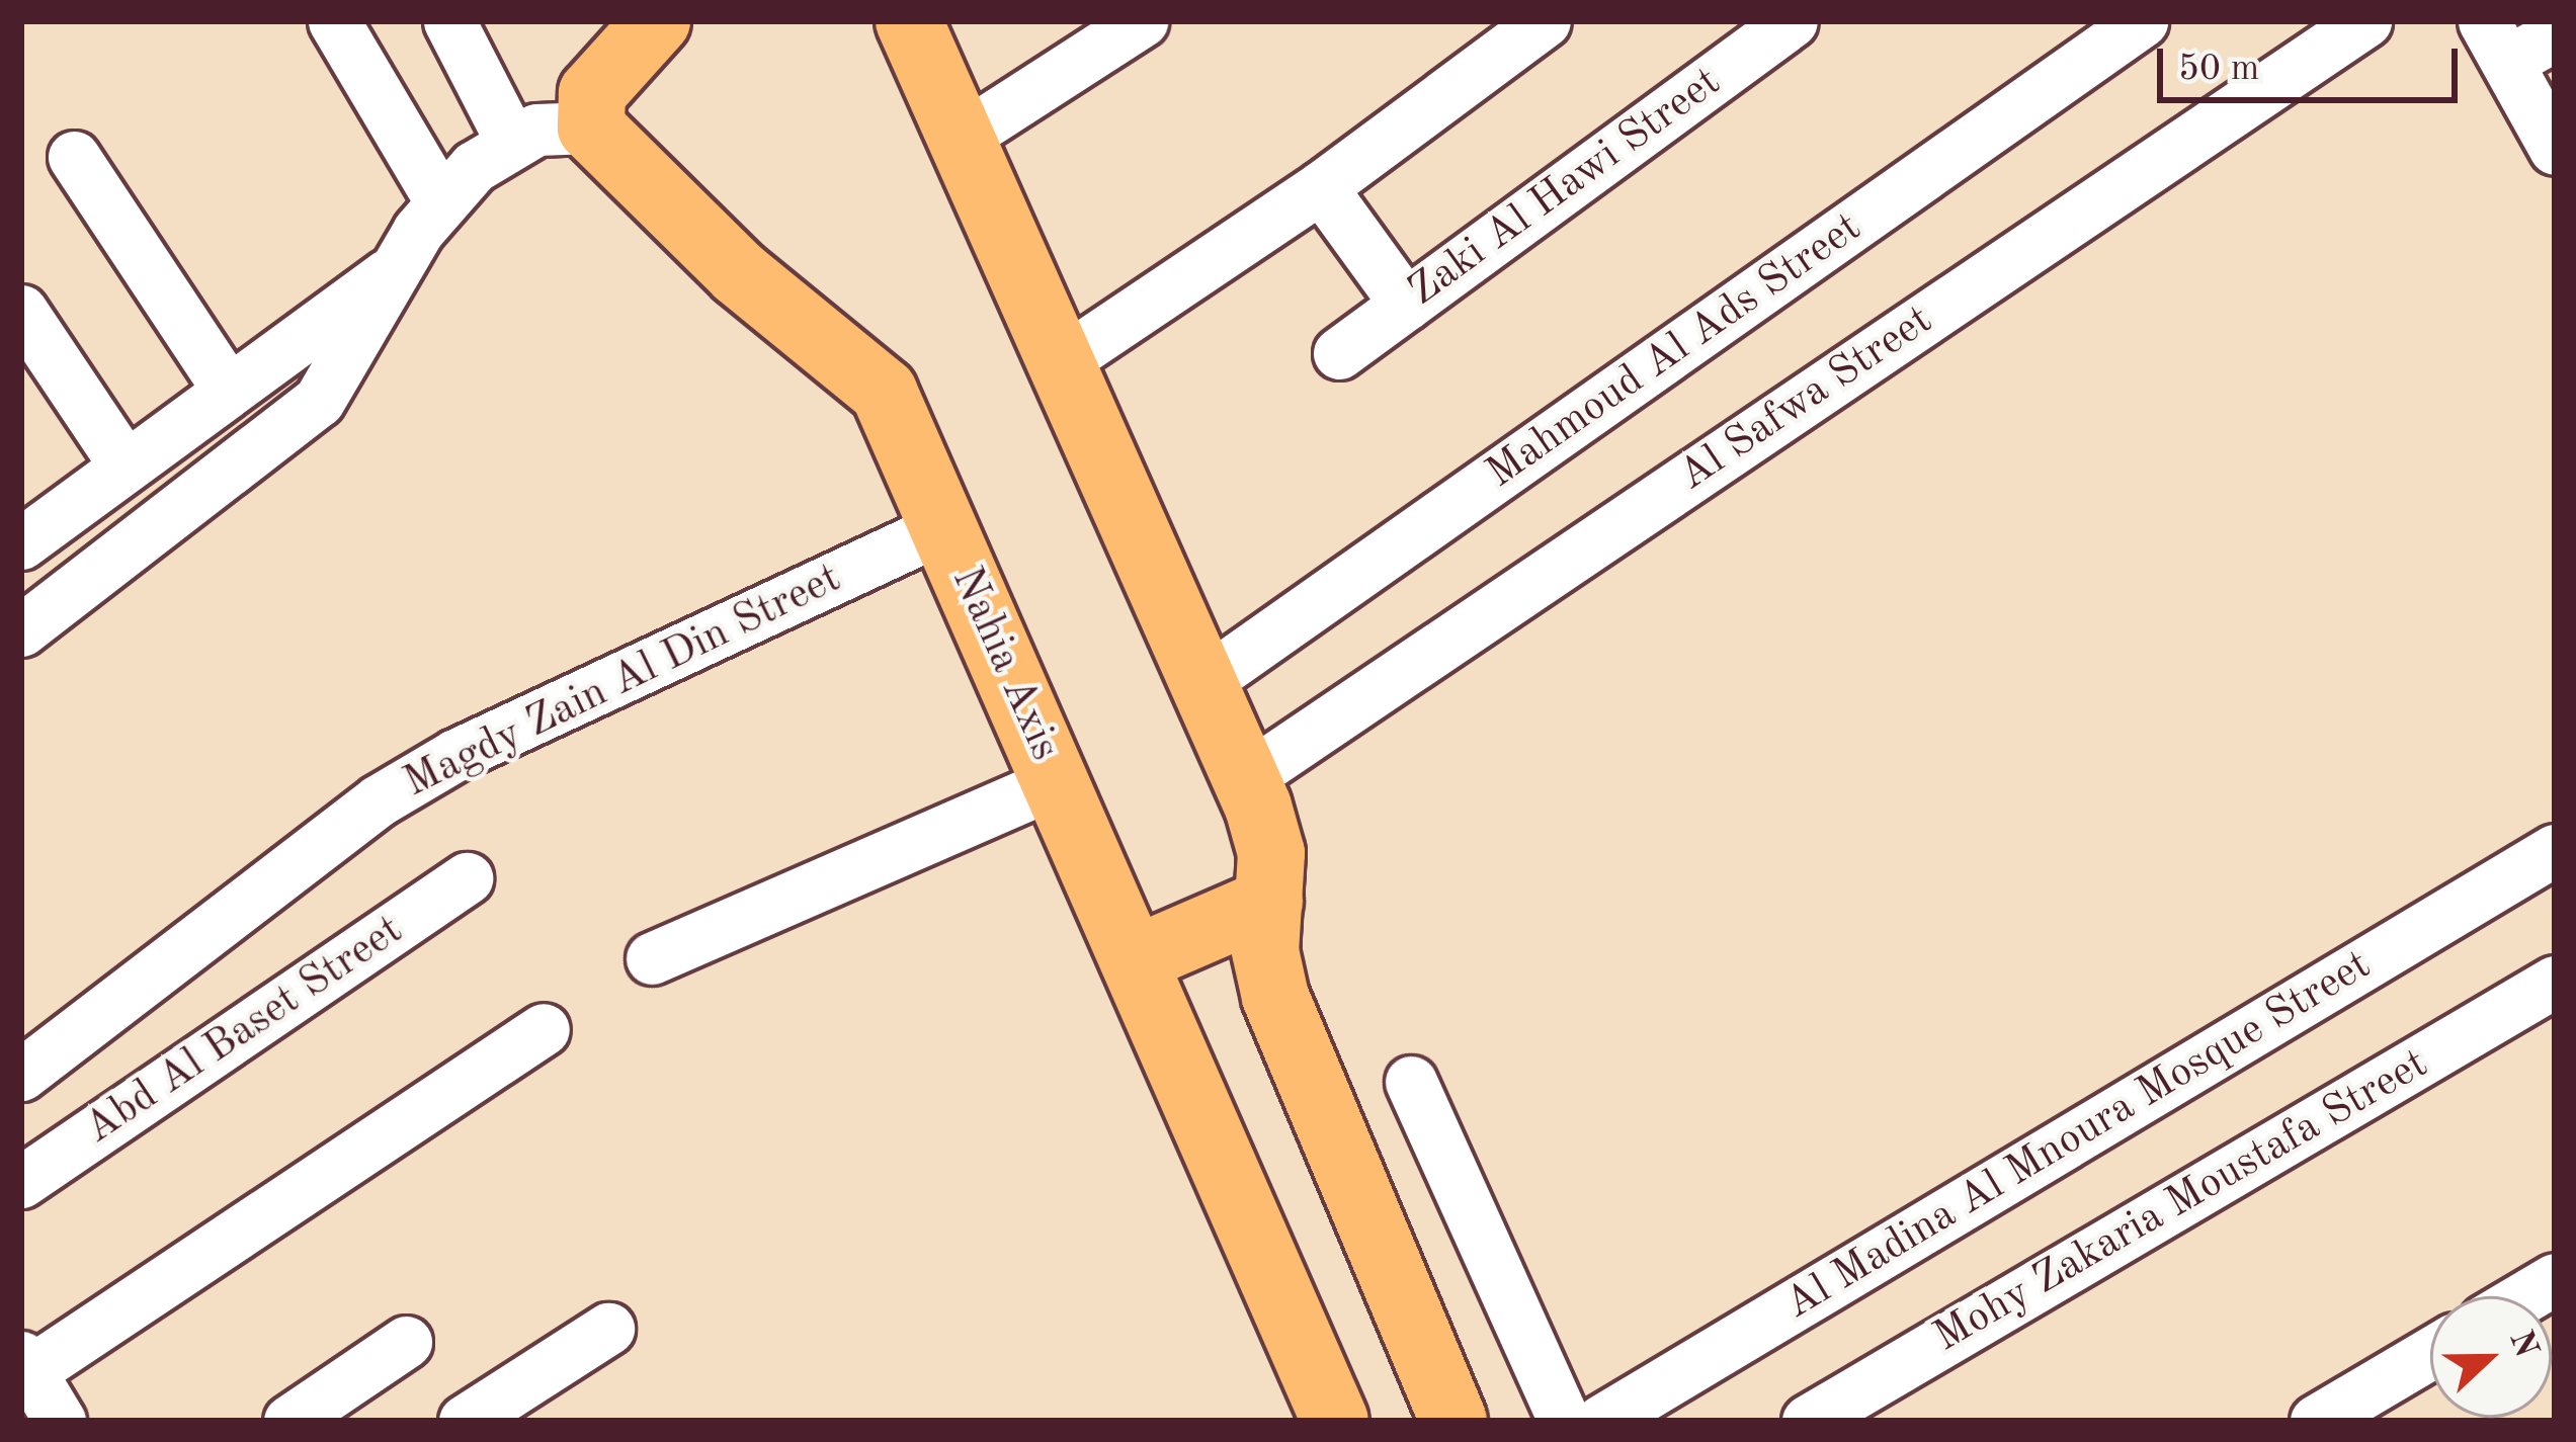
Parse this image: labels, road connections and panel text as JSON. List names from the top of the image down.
{
  "streets": {
    "main road": ["Nahia Axis"],
    "street": [
      "Zaki Al Hawi Street",
      "Mahmoud Al Ads Street",
      "Al Safwa Street",
      "Magdy Zain Al Din Street",
      "Abd Al Baset Street",
      "Al Madina Al Mnoura Mosque Street",
      "Mohy Zakaria Moustafa Street"
    ]
  },
  "crossings": [
    ["Nahia Axis", "Magdy Zain Al Din Street"]
  ],
  "scale_bar": "50 m",
  "north": "right"
}
